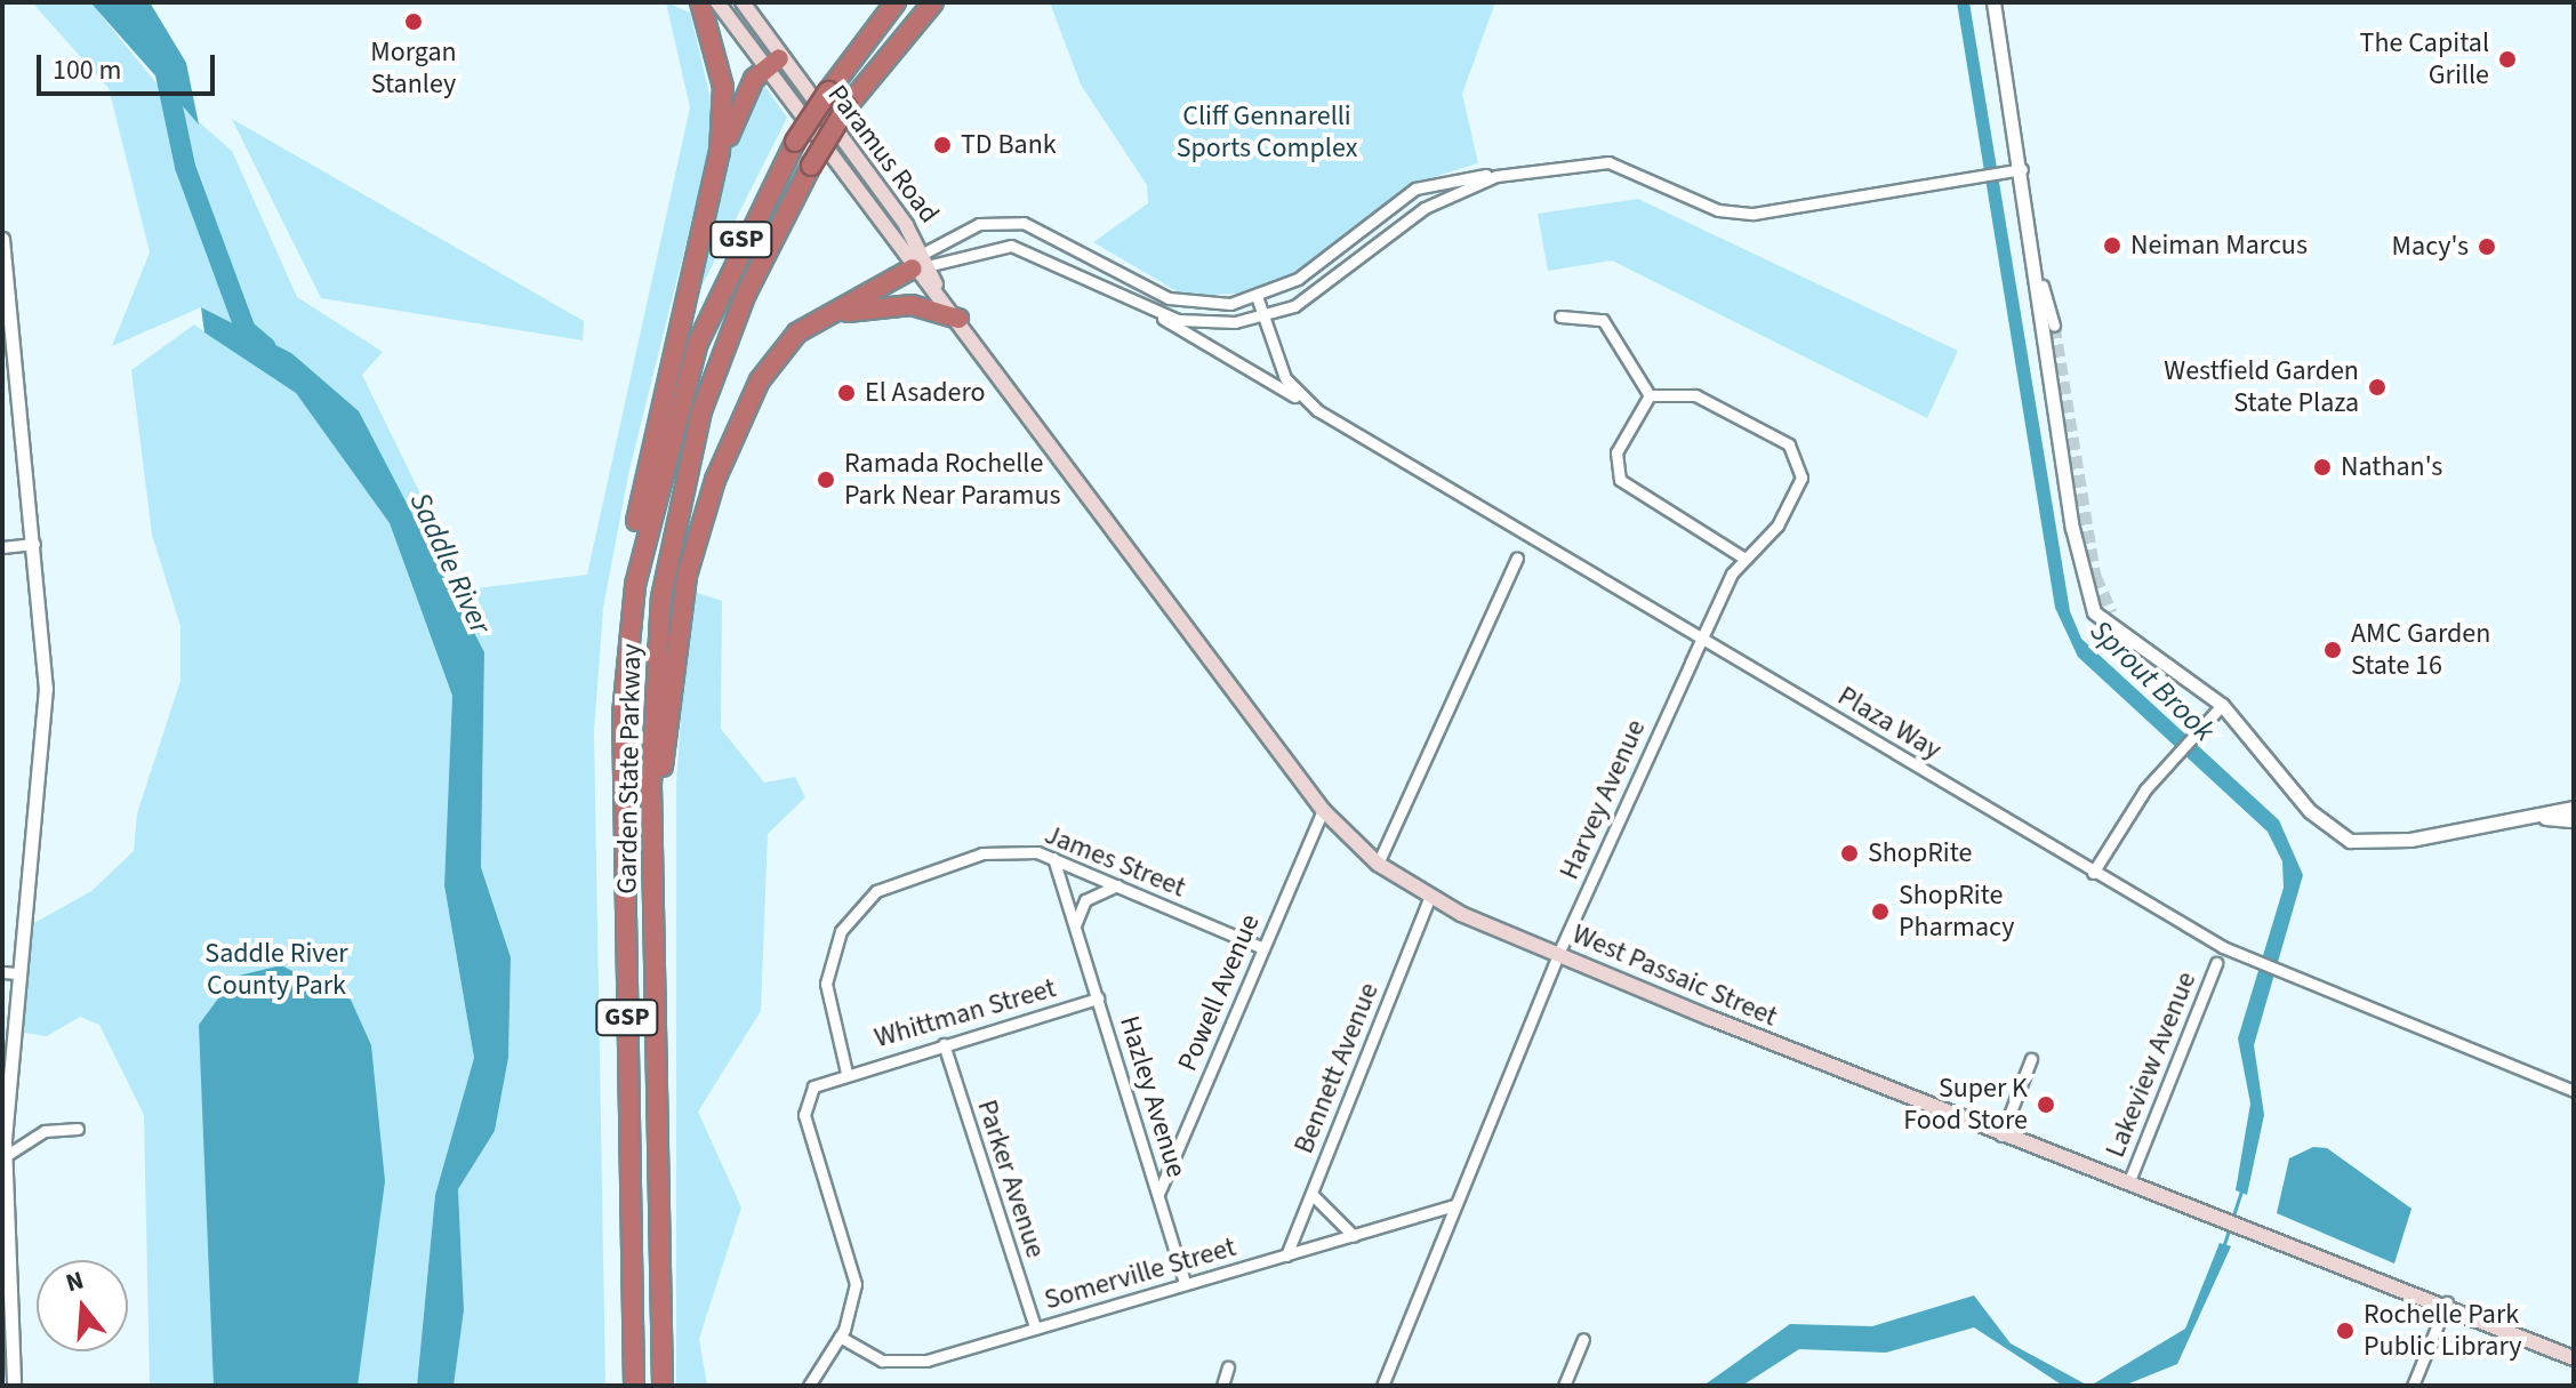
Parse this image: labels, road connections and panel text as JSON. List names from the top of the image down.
{
  "streets": {
    "highway": ["GSP", "Garden State Parkway"],
    "main road": ["Paramus Road", "West Passaic Street"],
    "street": [
      "Plaza Way",
      "Harvey Avenue",
      "James Street",
      "Powell Avenue",
      "Whittman Street",
      "Lakeview Avenue",
      "Bennett Avenue",
      "Hazley Avenue",
      "Parker Avenue",
      "Somerville Street"
    ]
  },
  "crossings": [
    ["Paramus Road", "West Passaic Street"],
    ["Plaza Way", "Harvey Avenue"],
    ["Harvey Avenue", "West Passaic Street"],
    ["Harvey Avenue", "Somerville Street"],
    ["James Street", "Powell Avenue"],
    ["James Street", "Whittman Street"],
    ["James Street", "Hazley Avenue"],
    ["West Passaic Street", "Powell Avenue"],
    ["West Passaic Street", "Lakeview Avenue"],
    ["West Passaic Street", "Bennett Avenue"],
    ["Powell Avenue", "Hazley Avenue"],
    ["Whittman Street", "Hazley Avenue"],
    ["Whittman Street", "Parker Avenue"],
    ["Whittman Street", "Somerville Street"],
    ["Bennett Avenue", "Somerville Street"],
    ["Hazley Avenue", "Somerville Street"],
    ["Parker Avenue", "Somerville Street"]
  ],
  "water": ["Saddle River", "Sprout Brook"],
  "parks": ["Cliff Gennarelli Sports Complex", "Saddle River County Park"],
  "places": [
    "Morgan Stanley",
    "The Capital Grille",
    "TD Bank",
    "Neiman Marcus",
    "Macy's",
    "Westfield Garden State Plaza",
    "El Asadero",
    "Nathan's",
    "Ramada Rochelle Park Near Paramus",
    "AMC Garden State 16",
    "ShopRite",
    "ShopRite Pharmacy",
    "Super K Food Store",
    "Rochelle Park Public Library"
  ],
  "scale_bar": "100 m",
  "north": "top"
}
